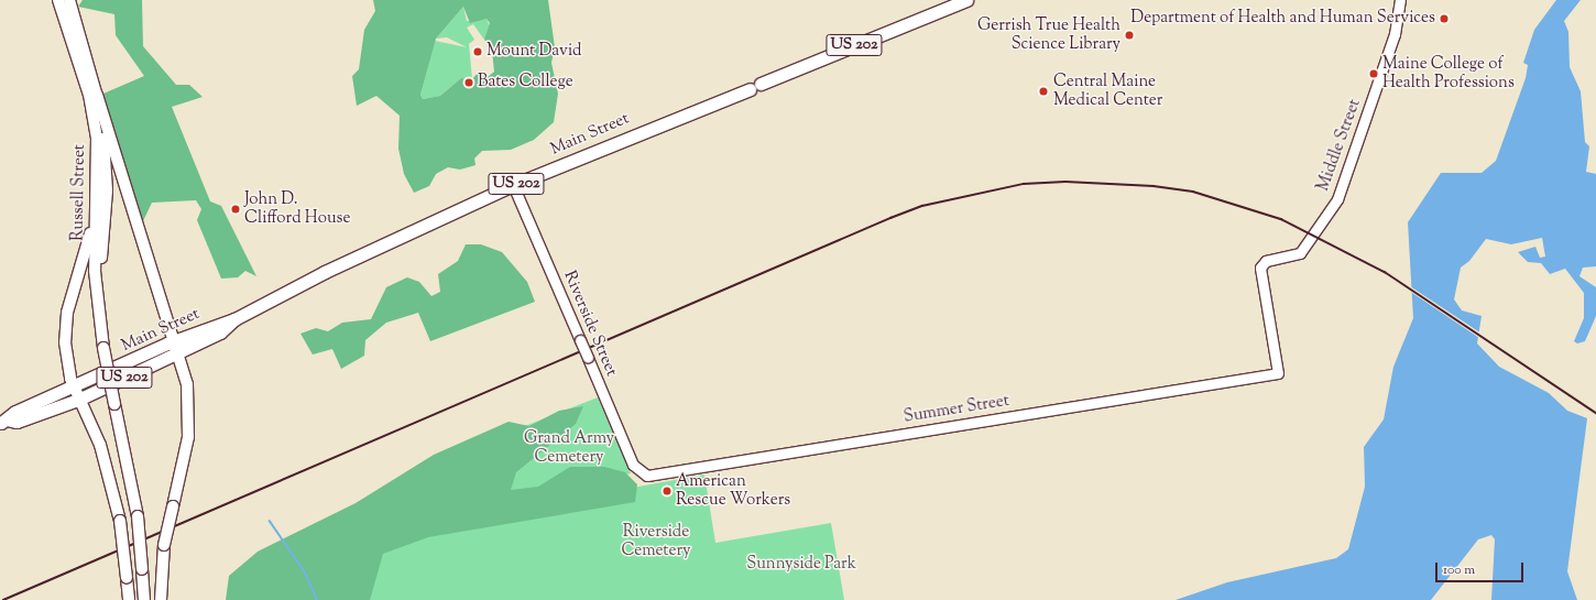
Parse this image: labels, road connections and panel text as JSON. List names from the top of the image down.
{
  "streets": {
    "highway": ["US 202", "Main Street"],
    "main road": ["Russell Street"],
    "street": ["Middle Street", "Riverside Street", "Summer Street"]
  },
  "crossings": [
    ["Main Street", "Riverside Street"],
    ["Middle Street", "Summer Street"],
    ["Riverside Street", "Summer Street"]
  ],
  "parks": ["Grand Army Cemetery", "Riverside Cemetery", "Sunnyside Park"],
  "places": [
    "Department of Health and Human Services",
    "Gerrish True Health Science Library",
    "Mount David",
    "Maine College of Health Professions",
    "Bates College",
    "Central Maine Medical Center",
    "John D. Clifford House",
    "American Rescue Workers"
  ],
  "scale_bar": "100 m"
}
